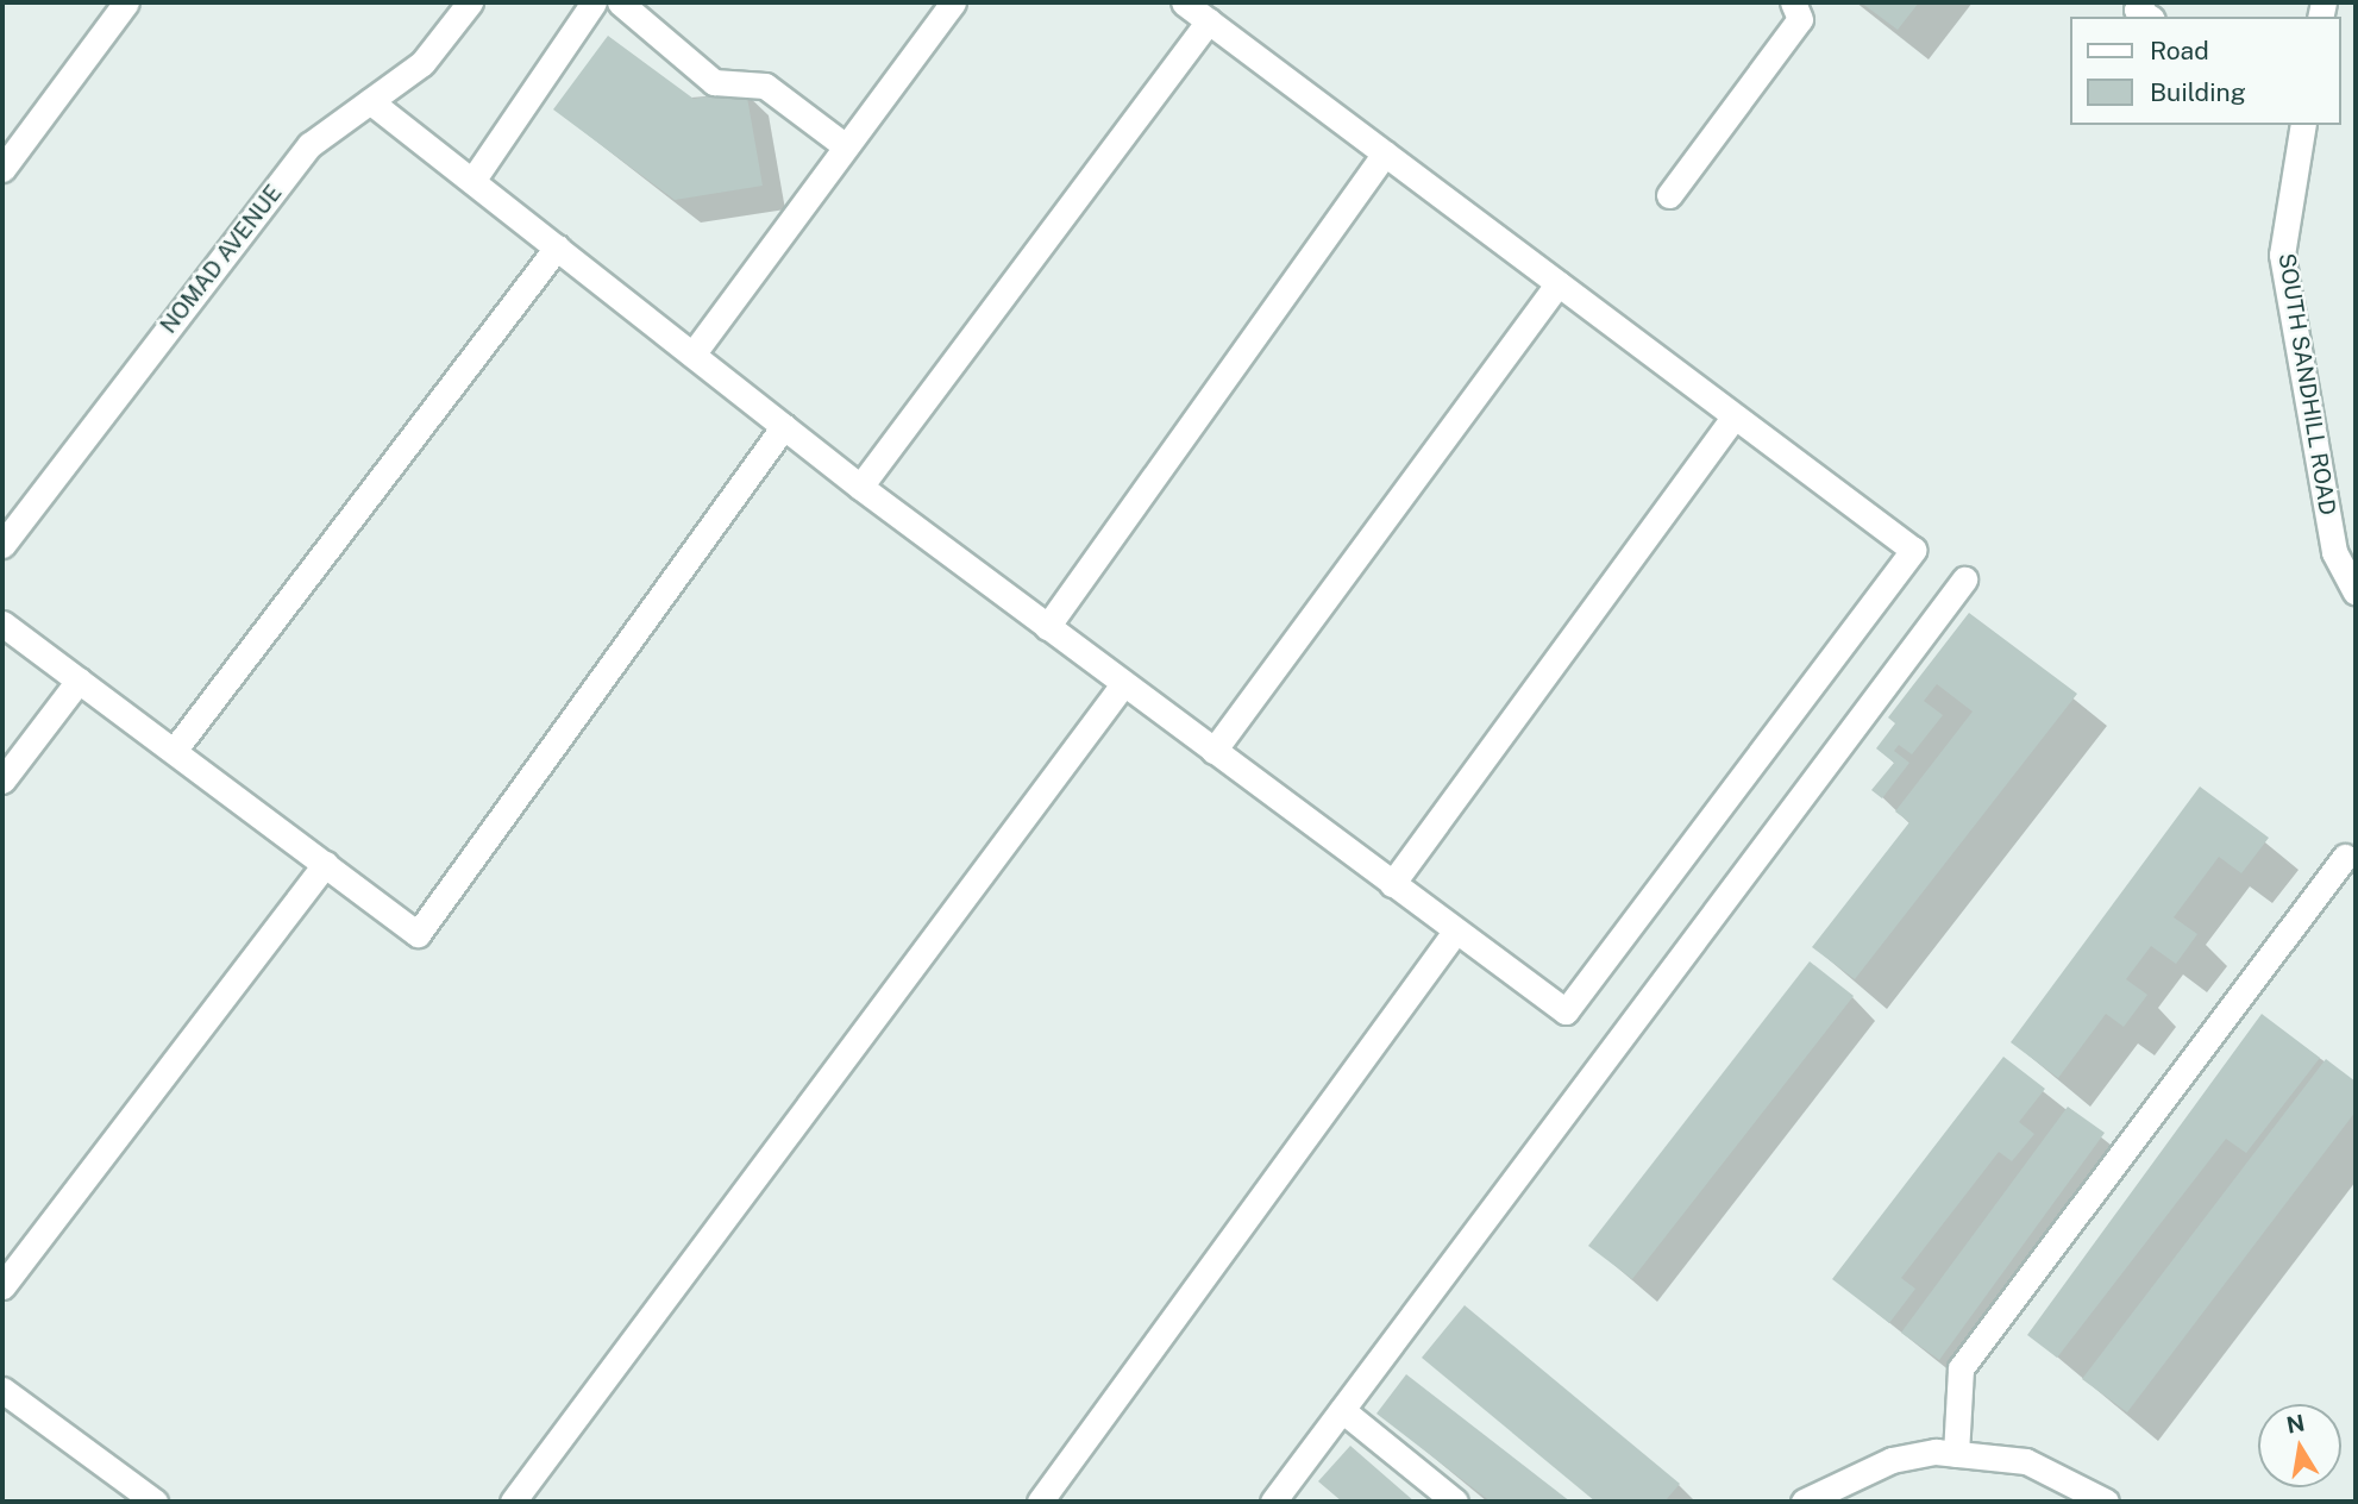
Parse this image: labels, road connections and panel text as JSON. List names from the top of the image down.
{
  "streets": {
    "street": ["NOMAD AVENUE", "SOUTH SANDHILL ROAD"]
  },
  "legend": ["Road", "Building"],
  "north": "top"
}
